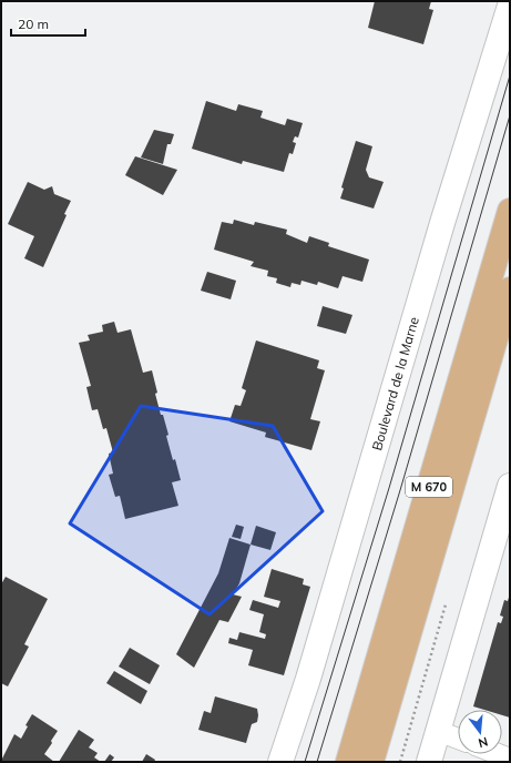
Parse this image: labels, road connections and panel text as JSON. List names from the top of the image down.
{
  "streets": {
    "main road": ["M 670"],
    "street": ["Boulevard de la Marne"]
  },
  "scale_bar": "20 m",
  "north": "bottom"
}
